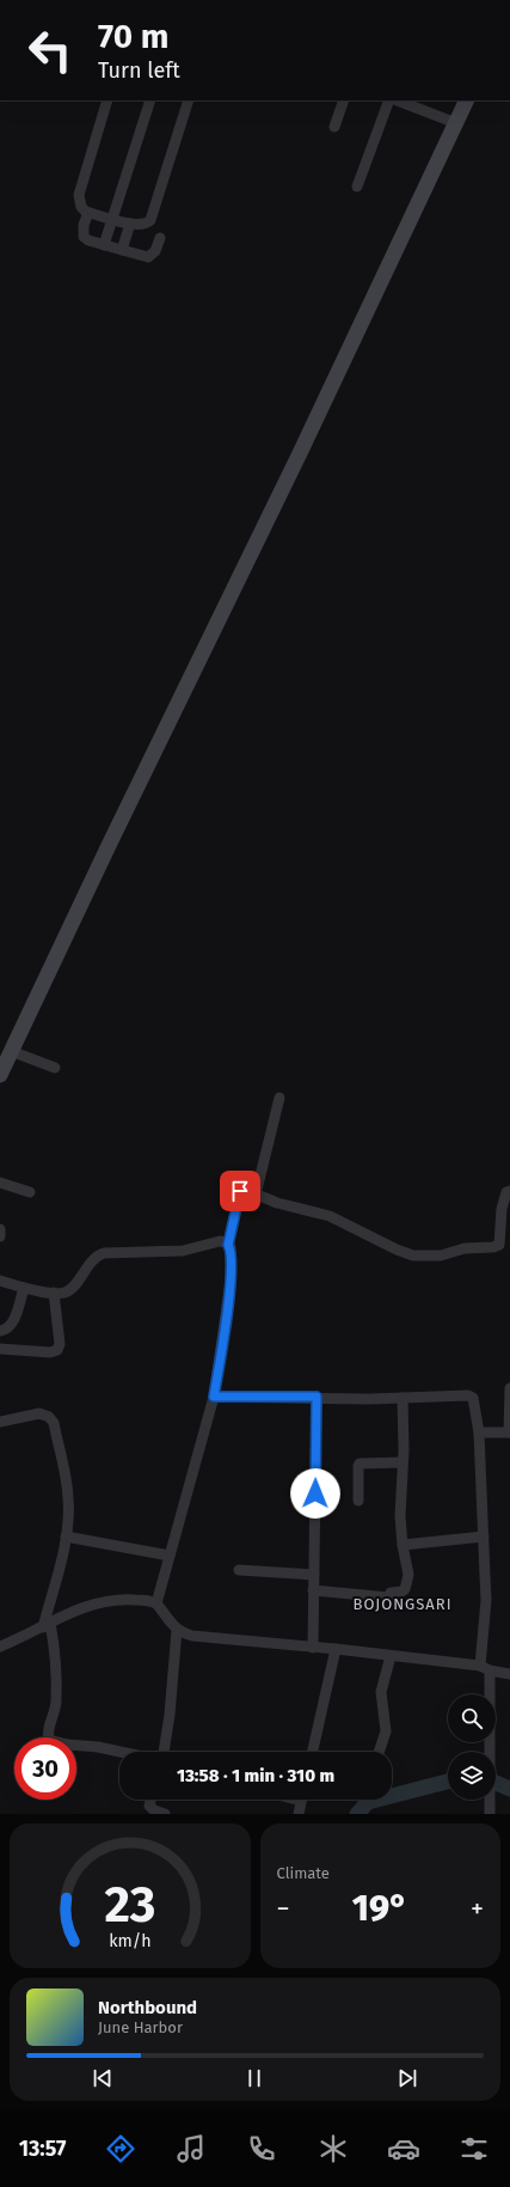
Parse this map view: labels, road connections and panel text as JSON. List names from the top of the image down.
{
  "districts": ["BOJONGSARI"],
  "page": {
    "turn": ["70 m", "Turn left"],
    "limit": "30",
    "trip": "13:58 · 1 min · 310 m",
    "tile": "Climate",
    "heat": ["−", "19°", "+"],
    "song": ["Northbound", "June Harbor"],
    "tabs": "13:57",
    "gauge": ["23", "km/h"]
  }
}
